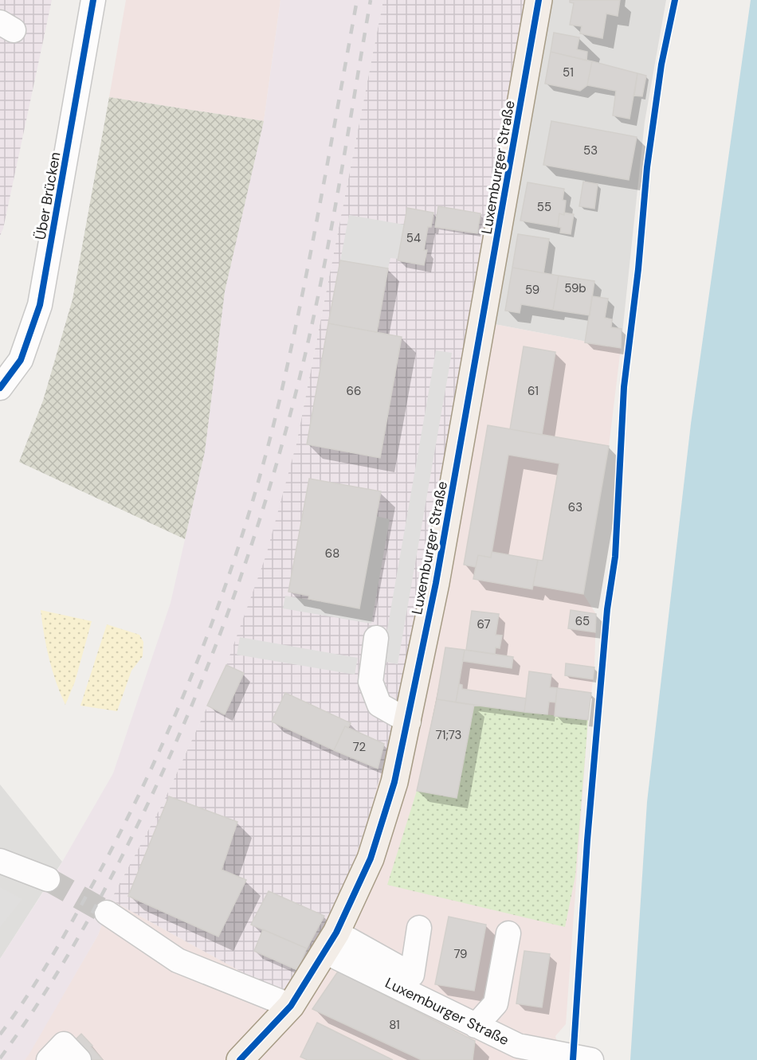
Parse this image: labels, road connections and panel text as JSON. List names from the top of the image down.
{
  "streets": {
    "main road": ["Luxemburger Straße"],
    "street": ["Über Brücken"]
  },
  "house_numbers": [
    "51",
    "53",
    "55",
    "54",
    "59b",
    "59",
    "66",
    "61",
    "63",
    "68",
    "65",
    "67",
    "71;73",
    "72",
    "79",
    "81"
  ]
}
